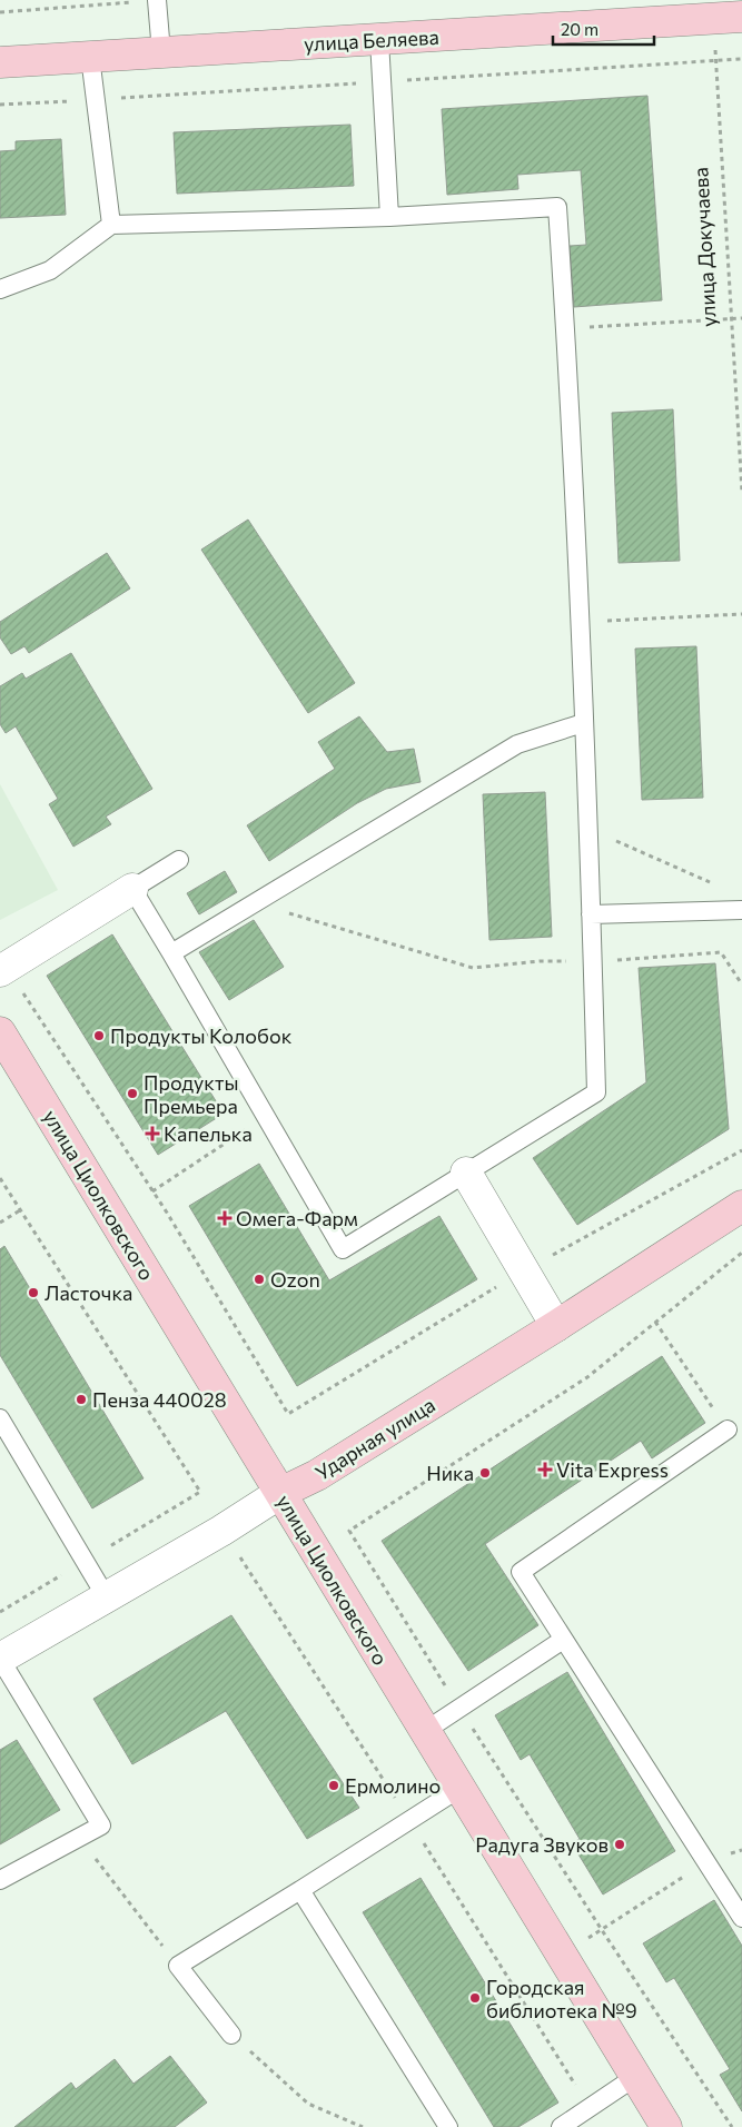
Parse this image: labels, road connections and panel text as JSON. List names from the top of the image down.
{
  "streets": {
    "main road": ["улица Беляева", "улица Циолковского", "Ударная улица"],
    "path": ["улица Докучаева"]
  },
  "crossings": [
    ["улица Беляева", "улица Докучаева"],
    ["улица Циолковского", "Ударная улица"]
  ],
  "places": {
    "other": [
      "Продукты Колобок",
      "Продукты Премьера",
      "Ozon",
      "Ласточка",
      "Пенза 440028",
      "Ника",
      "Ермолино",
      "Радуга Звуков",
      "Городская библиотека №9"
    ],
    "health": ["Капелька", "Омега-Фарм", "Vita Express"]
  },
  "scale_bar": "20 m"
}
